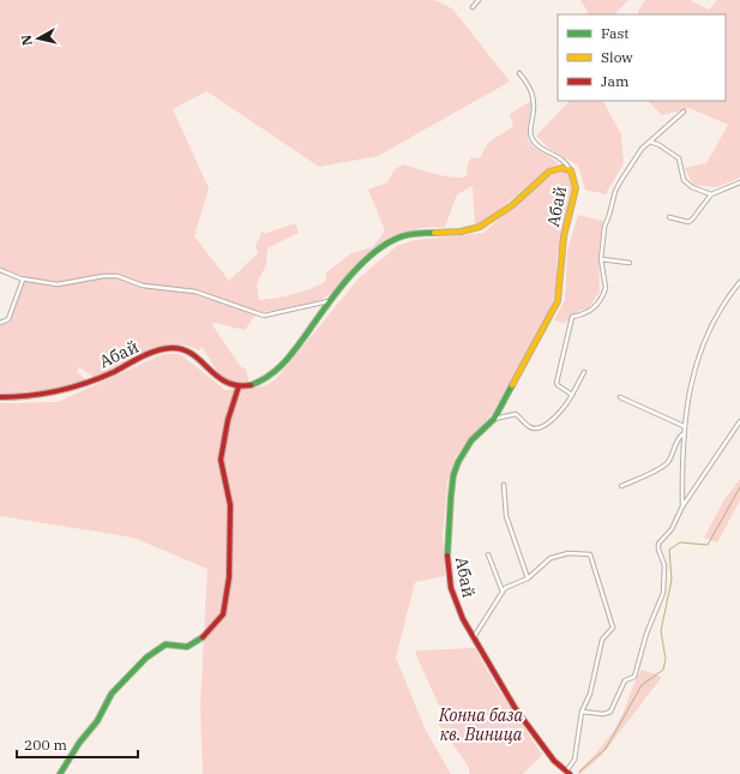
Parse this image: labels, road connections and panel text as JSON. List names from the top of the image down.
{
  "streets": {
    "street": ["Абай"]
  },
  "parks": ["Конна база кв. Виница"],
  "legend": ["Fast", "Slow", "Jam"],
  "scale_bar": "200 m",
  "north": "left"
}
